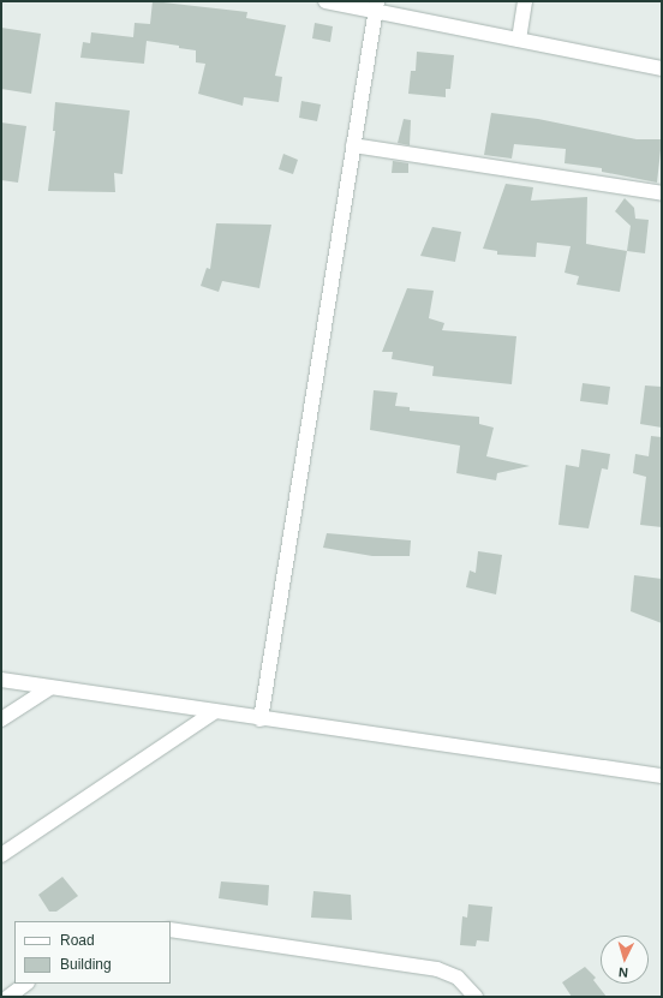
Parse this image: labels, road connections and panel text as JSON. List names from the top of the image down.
{
  "legend": ["Road", "Building"],
  "north": "bottom"
}
